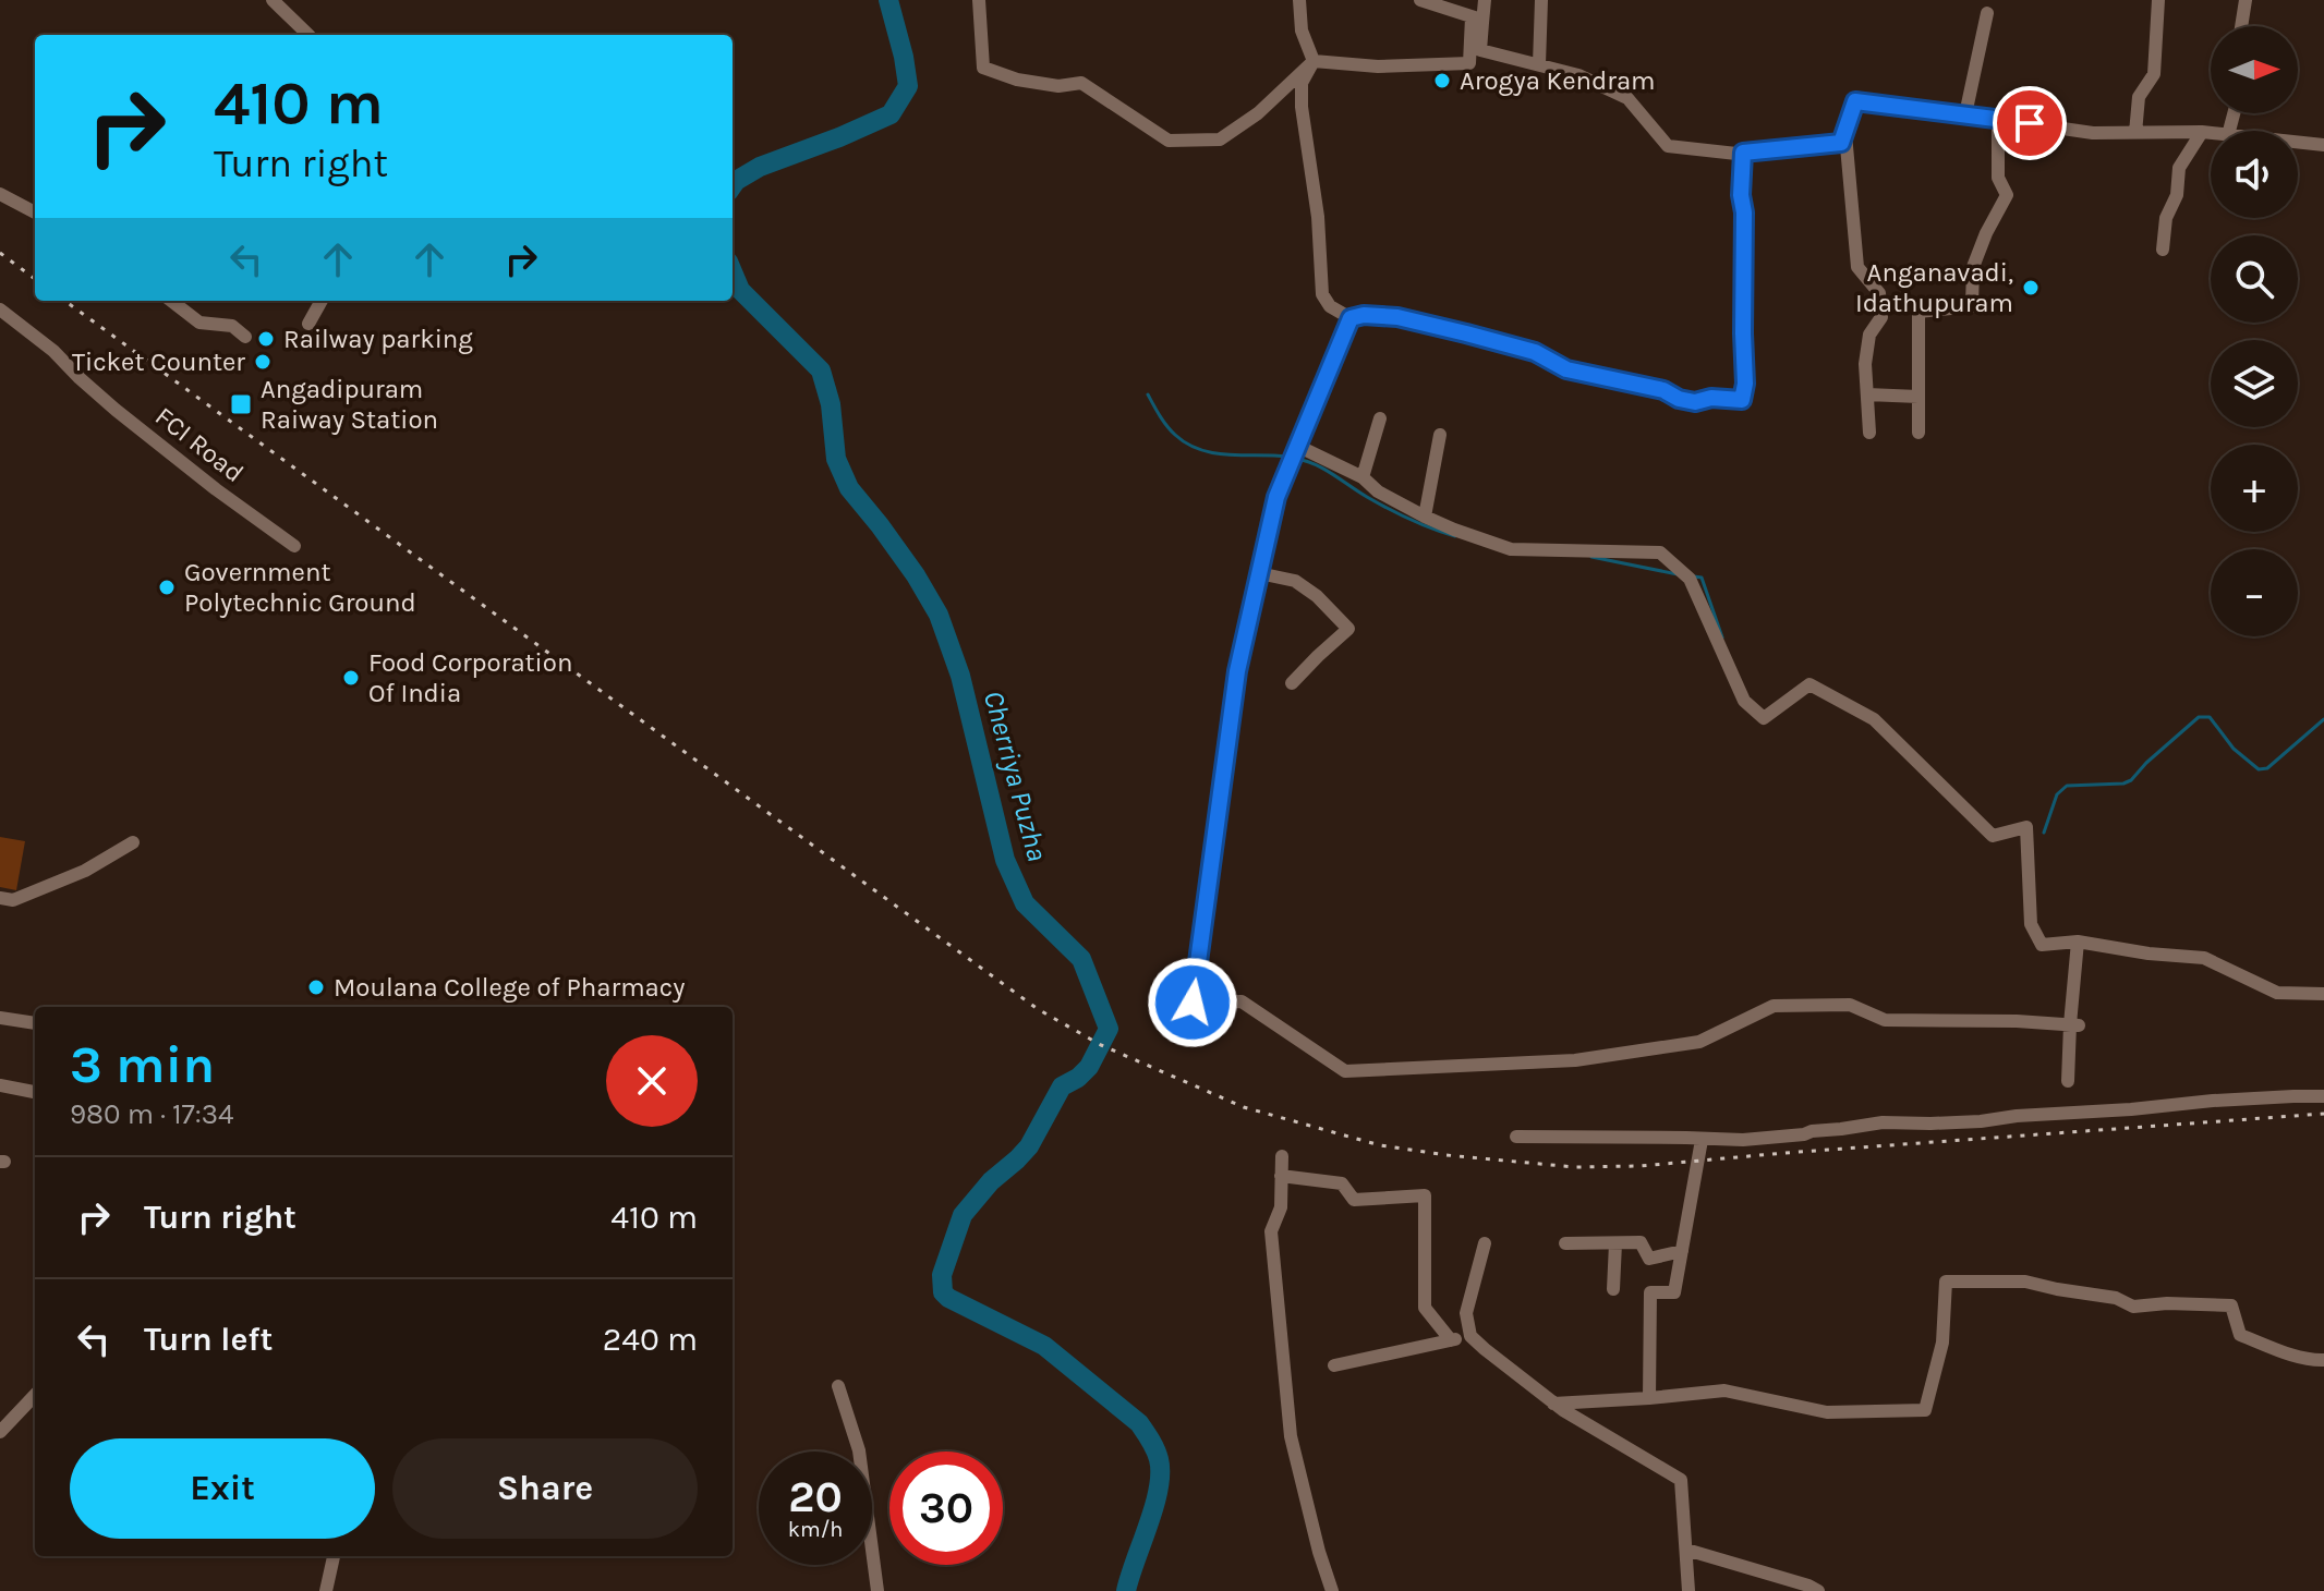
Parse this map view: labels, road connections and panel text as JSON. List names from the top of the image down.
{
  "streets": {
    "street": ["FCI Road"]
  },
  "water": ["Cherriya Puzha"],
  "places": {
    "other": [
      "Arogya Kendram",
      "Anganavadi, Idathupuram",
      "Railway parking",
      "Ticket Counter",
      "Government Polytechnic Ground",
      "Food Corporation Of India",
      "Moulana College of Pharmacy"
    ],
    "transit": ["Angadipuram Raiway Station"]
  },
  "north": "right",
  "page": {
    "map_buttons": ["+", "−"],
    "turn": ["410 m", "Turn right"],
    "heading": ["3 min", "980 m · 17:34"],
    "list": [
      {
        "name": "Turn right",
        "value": "410 m"
      },
      {
        "name": "Turn left",
        "value": "240 m"
      }
    ],
    "buttons": ["Exit", "Share"],
    "speed": "20 km/h",
    "limit": "30"
  }
}
